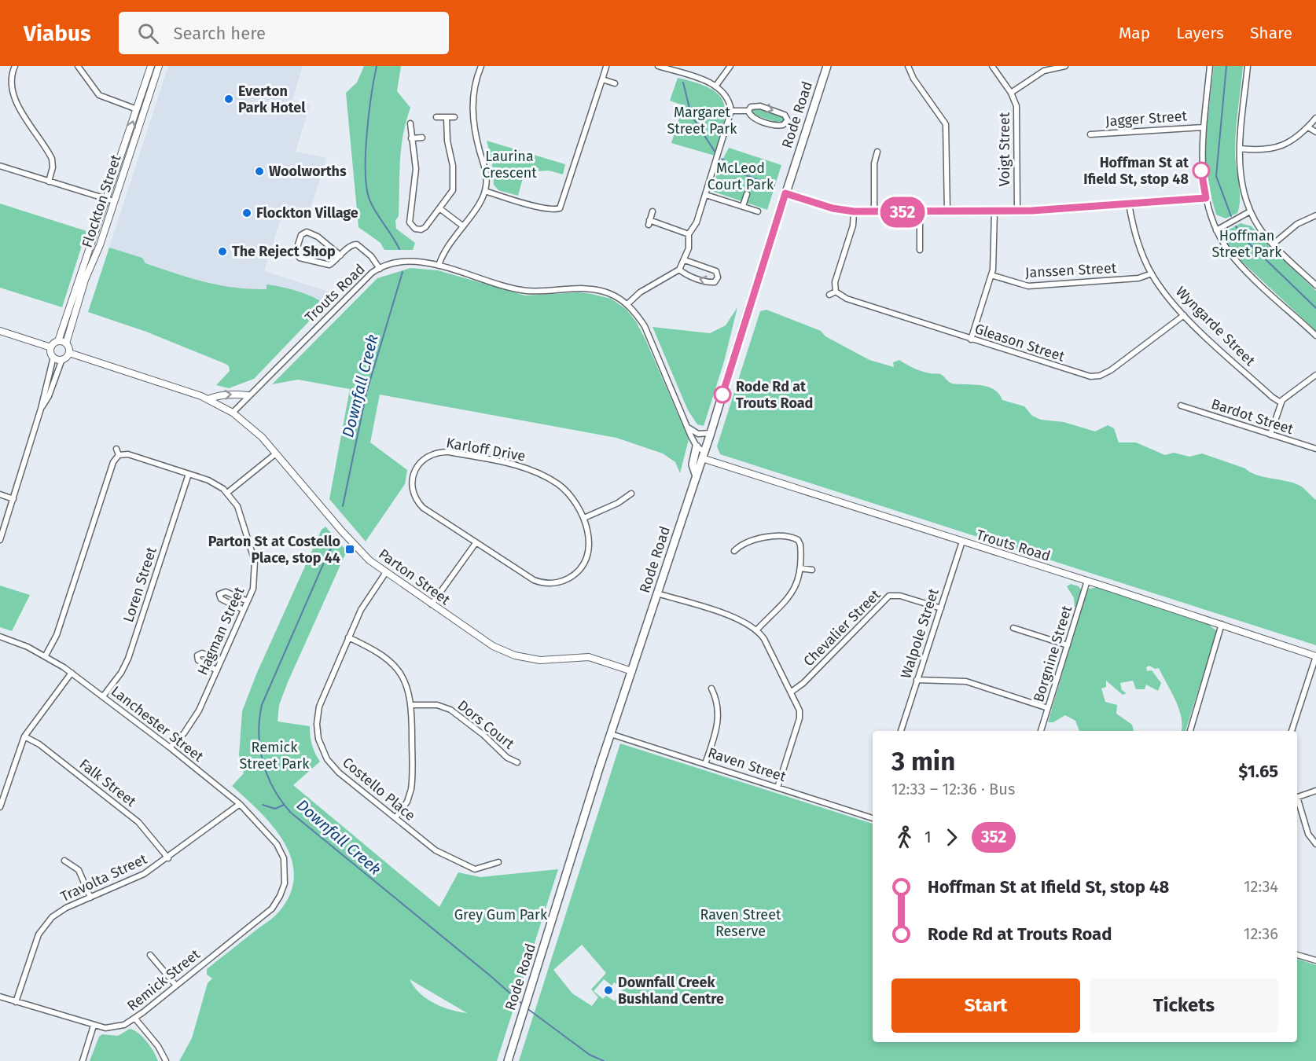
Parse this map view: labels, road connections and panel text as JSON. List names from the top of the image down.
{
  "streets": {
    "main road": ["Rode Road"],
    "street": [
      "Jagger Street",
      "Voigt Street",
      "Flockton Street",
      "Janssen Street",
      "Trouts Road",
      "Wyngarde Street",
      "Gleason Street",
      "Bardot Street",
      "Karloff Drive",
      "Parton Street",
      "Loren Street",
      "Chevalier Street",
      "Hagman Street",
      "Walpole Street",
      "Borgnine Street",
      "Lanchester Street",
      "Dors Court",
      "Raven Street",
      "Falk Street",
      "Costello Place",
      "Travolta Street",
      "Remick Street"
    ]
  },
  "crossings": [
    ["Rode Road", "Trouts Road"],
    ["Rode Road", "Parton Street"],
    ["Rode Road", "Raven Street"],
    ["Janssen Street", "Wyngarde Street"],
    ["Trouts Road", "Parton Street"],
    ["Trouts Road", "Walpole Street"],
    ["Trouts Road", "Borgnine Street"],
    ["Wyngarde Street", "Gleason Street"],
    ["Parton Street", "Costello Place"],
    ["Loren Street", "Hagman Street"],
    ["Loren Street", "Lanchester Street"],
    ["Chevalier Street", "Walpole Street"],
    ["Hagman Street", "Lanchester Street"],
    ["Lanchester Street", "Travolta Street"],
    ["Lanchester Street", "Remick Street"],
    ["Falk Street", "Travolta Street"],
    ["Travolta Street", "Remick Street"]
  ],
  "water": ["Downfall Creek"],
  "parks": [
    "Margaret Street Park",
    "Laurina Crescent",
    "McLeod Court Park",
    "Hoffman Street Park",
    "Remick Street Park",
    "Grey Gum Park",
    "Raven Street Reserve"
  ],
  "places": {
    "other": [
      "Everton Park Hotel",
      "Hoffman St at Ifield St, stop 48",
      "Woolworths",
      "Flockton Village",
      "The Reject Shop",
      "Rode Rd at Trouts Road",
      "Downfall Creek Bushland Centre"
    ],
    "transit": ["Parton St at Costello Place, stop 44"]
  },
  "lines": ["bus line 352"],
  "page": {
    "header": "Viabus",
    "search": "Search here",
    "nav": ["Map", "Layers", "Share"],
    "on_map": "352",
    "heading": ["3 min", "12:33 – 12:36 · Bus", "$1.65"],
    "legs": ["1", "352"],
    "list": [
      {
        "name": "Hoffman St at Ifield St, stop 48",
        "value": "12:34"
      },
      {
        "name": "Rode Rd at Trouts Road",
        "value": "12:36"
      }
    ],
    "buttons": ["Start", "Tickets"]
  }
}
